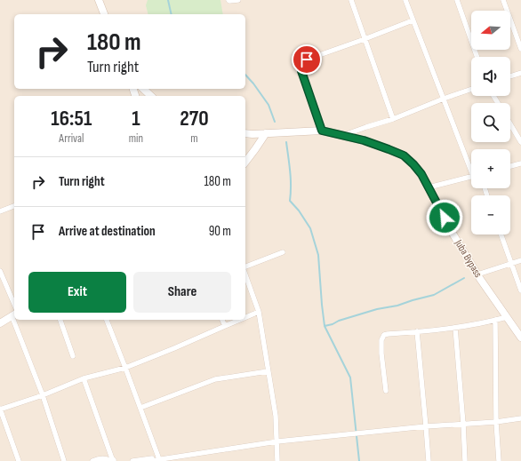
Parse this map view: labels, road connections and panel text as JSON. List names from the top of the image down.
{
  "streets": {
    "main road": ["Juba Bypass"]
  },
  "north": "left",
  "page": {
    "map_buttons": ["+", "−"],
    "turn": ["180 m", "Turn right"],
    "eta": [
      "16:51",
      "Arrival",
      "1",
      "min",
      "270",
      "m"
    ],
    "list": [
      {
        "name": "Turn right",
        "value": "180 m"
      },
      {
        "name": "Arrive at destination",
        "value": "90 m"
      }
    ],
    "buttons": ["Exit", "Share"]
  }
}
